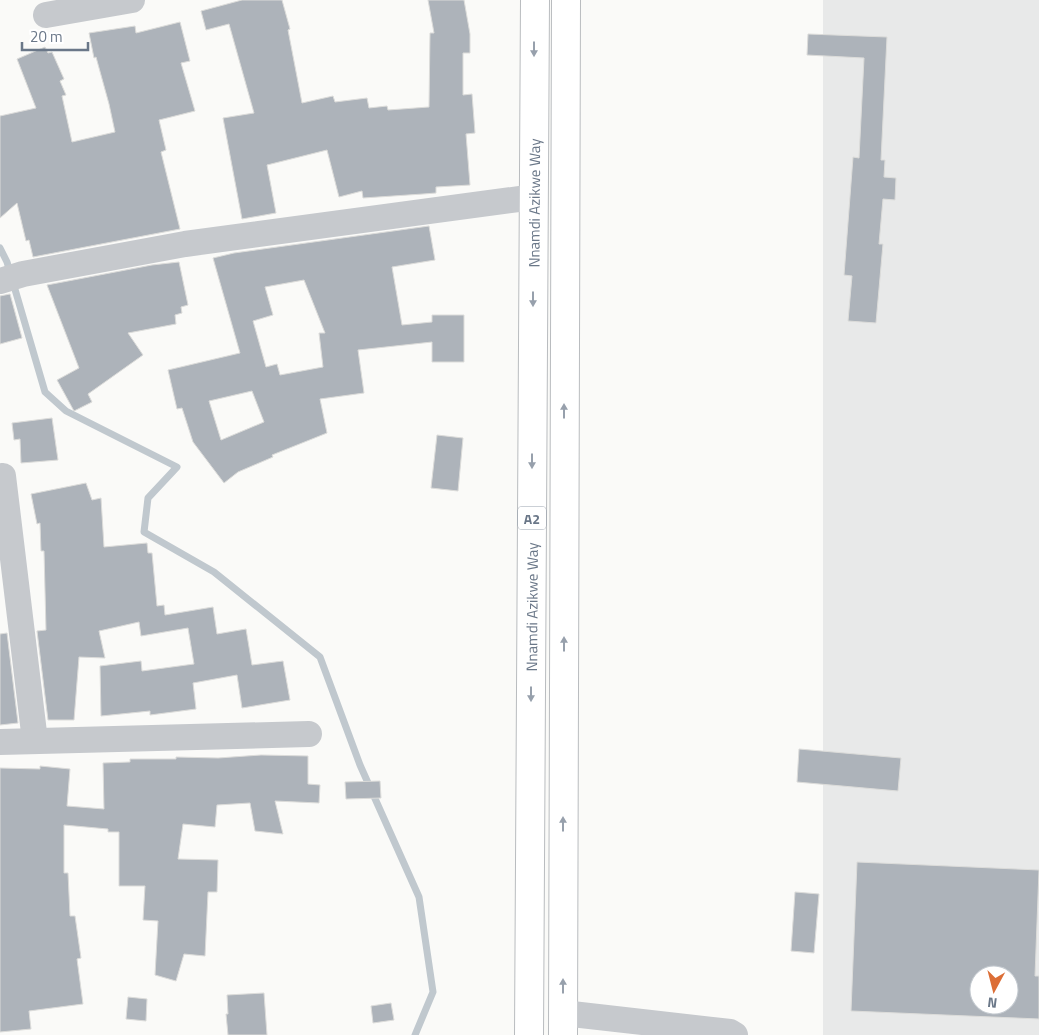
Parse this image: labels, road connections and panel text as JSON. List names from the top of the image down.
{
  "streets": {
    "highway": ["Nnamdi Azikwe Way", "A2"]
  },
  "scale_bar": "20 m",
  "north": "bottom"
}
